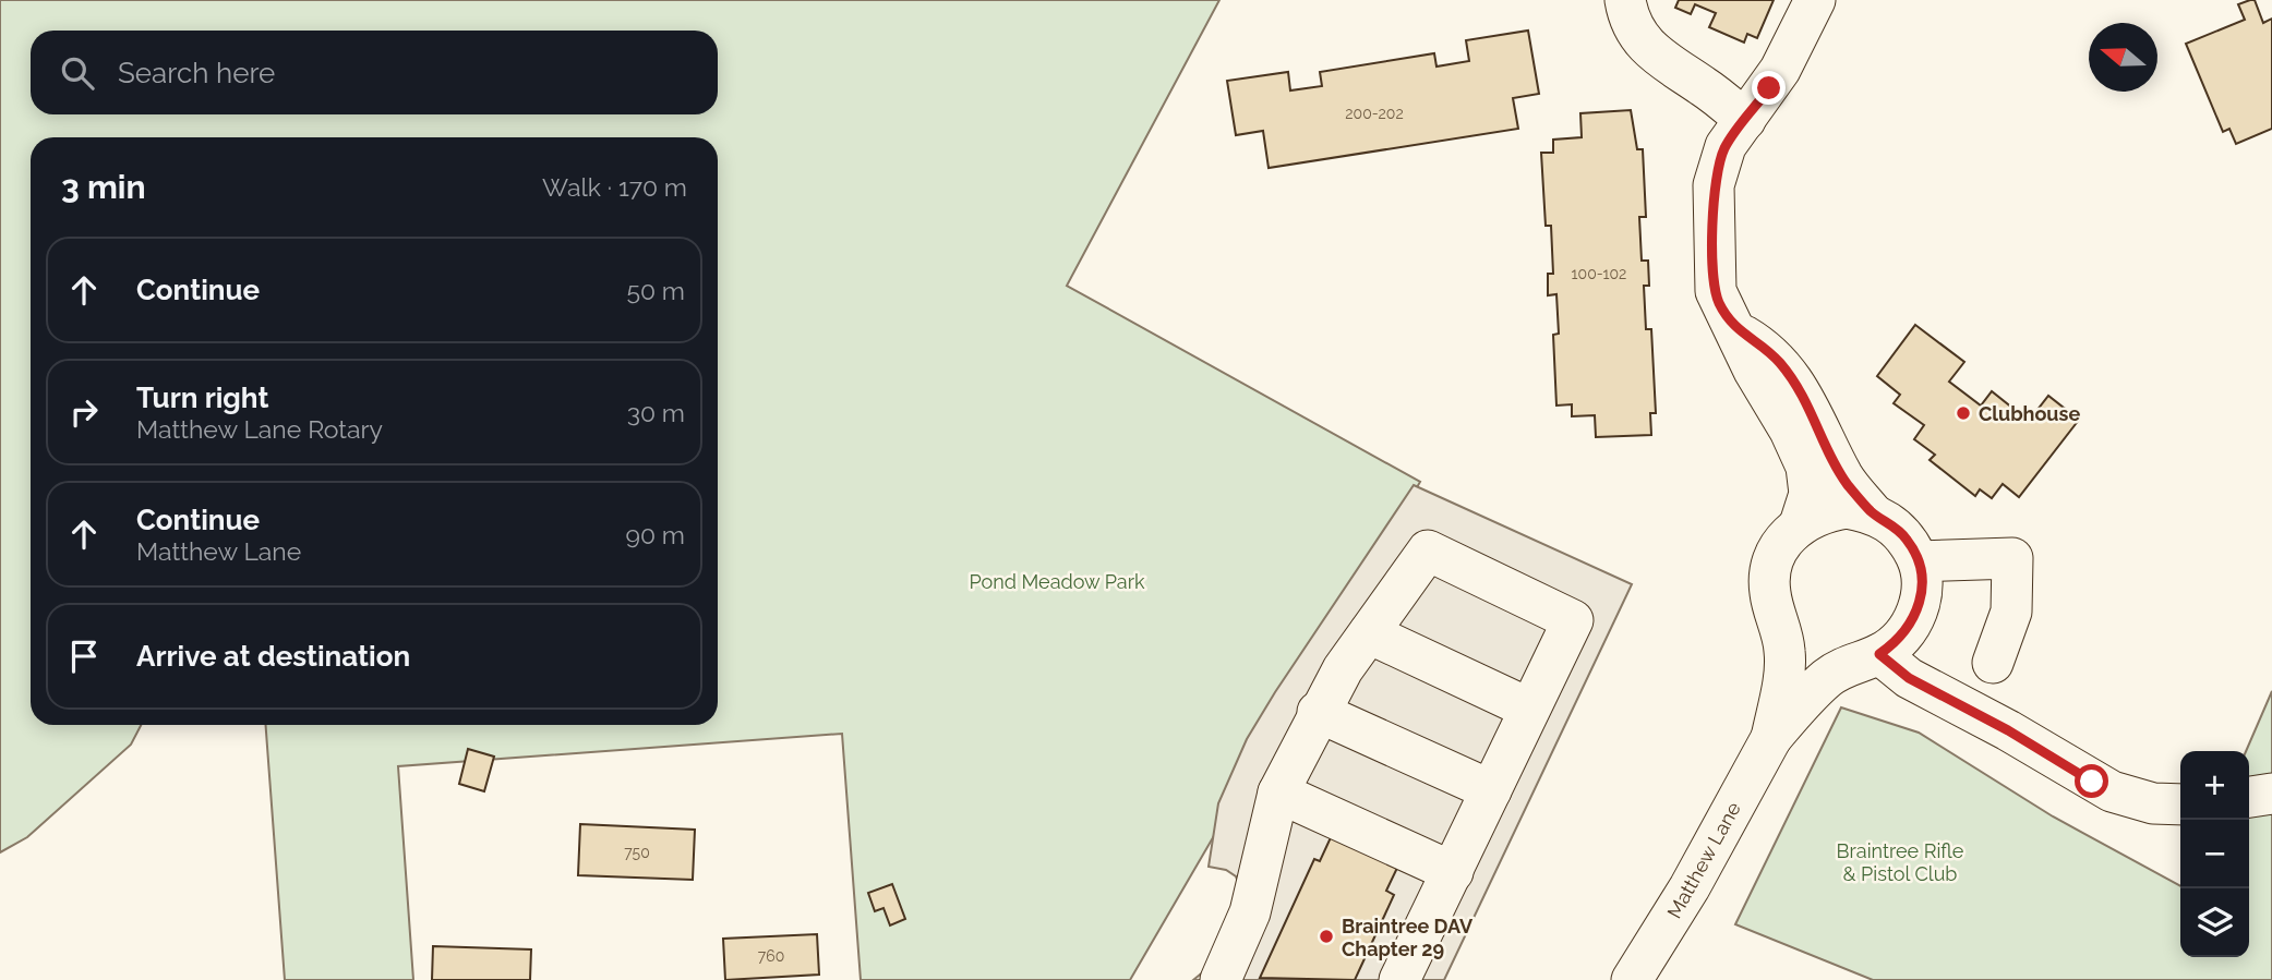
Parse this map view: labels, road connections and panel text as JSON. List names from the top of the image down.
{
  "streets": {
    "street": ["Matthew Lane"]
  },
  "parks": ["Pond Meadow Park", "Braintree Rifle & Pistol Club"],
  "places": ["Clubhouse", "Braintree DAV Chapter 29"],
  "house_numbers": [
    "200-202",
    "100-102",
    "750",
    "760"
  ],
  "north": "left",
  "page": {
    "search": "Search here",
    "heading": ["3 min", "Walk · 170 m"],
    "list": [
      ["Continue", "50 m"],
      ["Turn right", "Matthew Lane Rotary", "30 m"],
      ["Continue", "Matthew Lane", "90 m"],
      "Arrive at destination"
    ],
    "map_buttons": ["+", "−"]
  }
}
